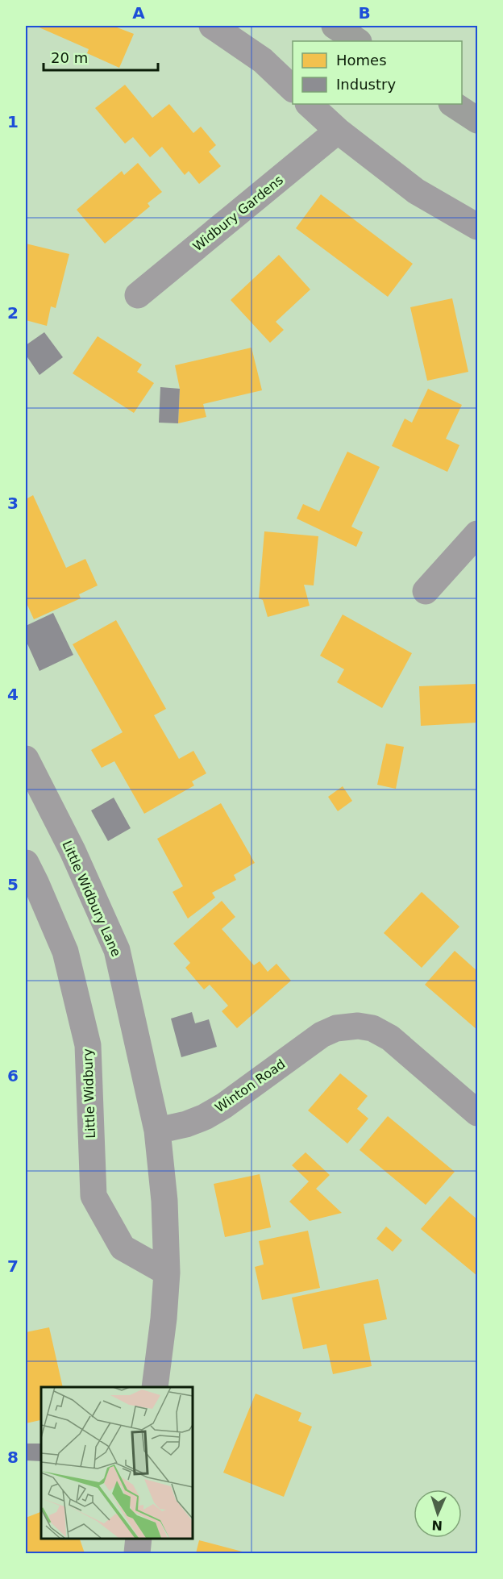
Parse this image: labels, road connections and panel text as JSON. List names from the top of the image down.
{
  "streets": {
    "street": [
      "Widbury Gardens",
      "Little Widbury Lane",
      "Winton Road",
      "Little Widbury"
    ]
  },
  "crossings": [
    ["Little Widbury Lane", "Winton Road"]
  ],
  "legend": ["Homes", "Industry"],
  "scale_bar": "20 m",
  "north": "bottom",
  "grid": {
    "columns": ["A", "B"],
    "rows": [
      "1",
      "2",
      "3",
      "4",
      "5",
      "6",
      "7",
      "8"
    ]
  }
}
